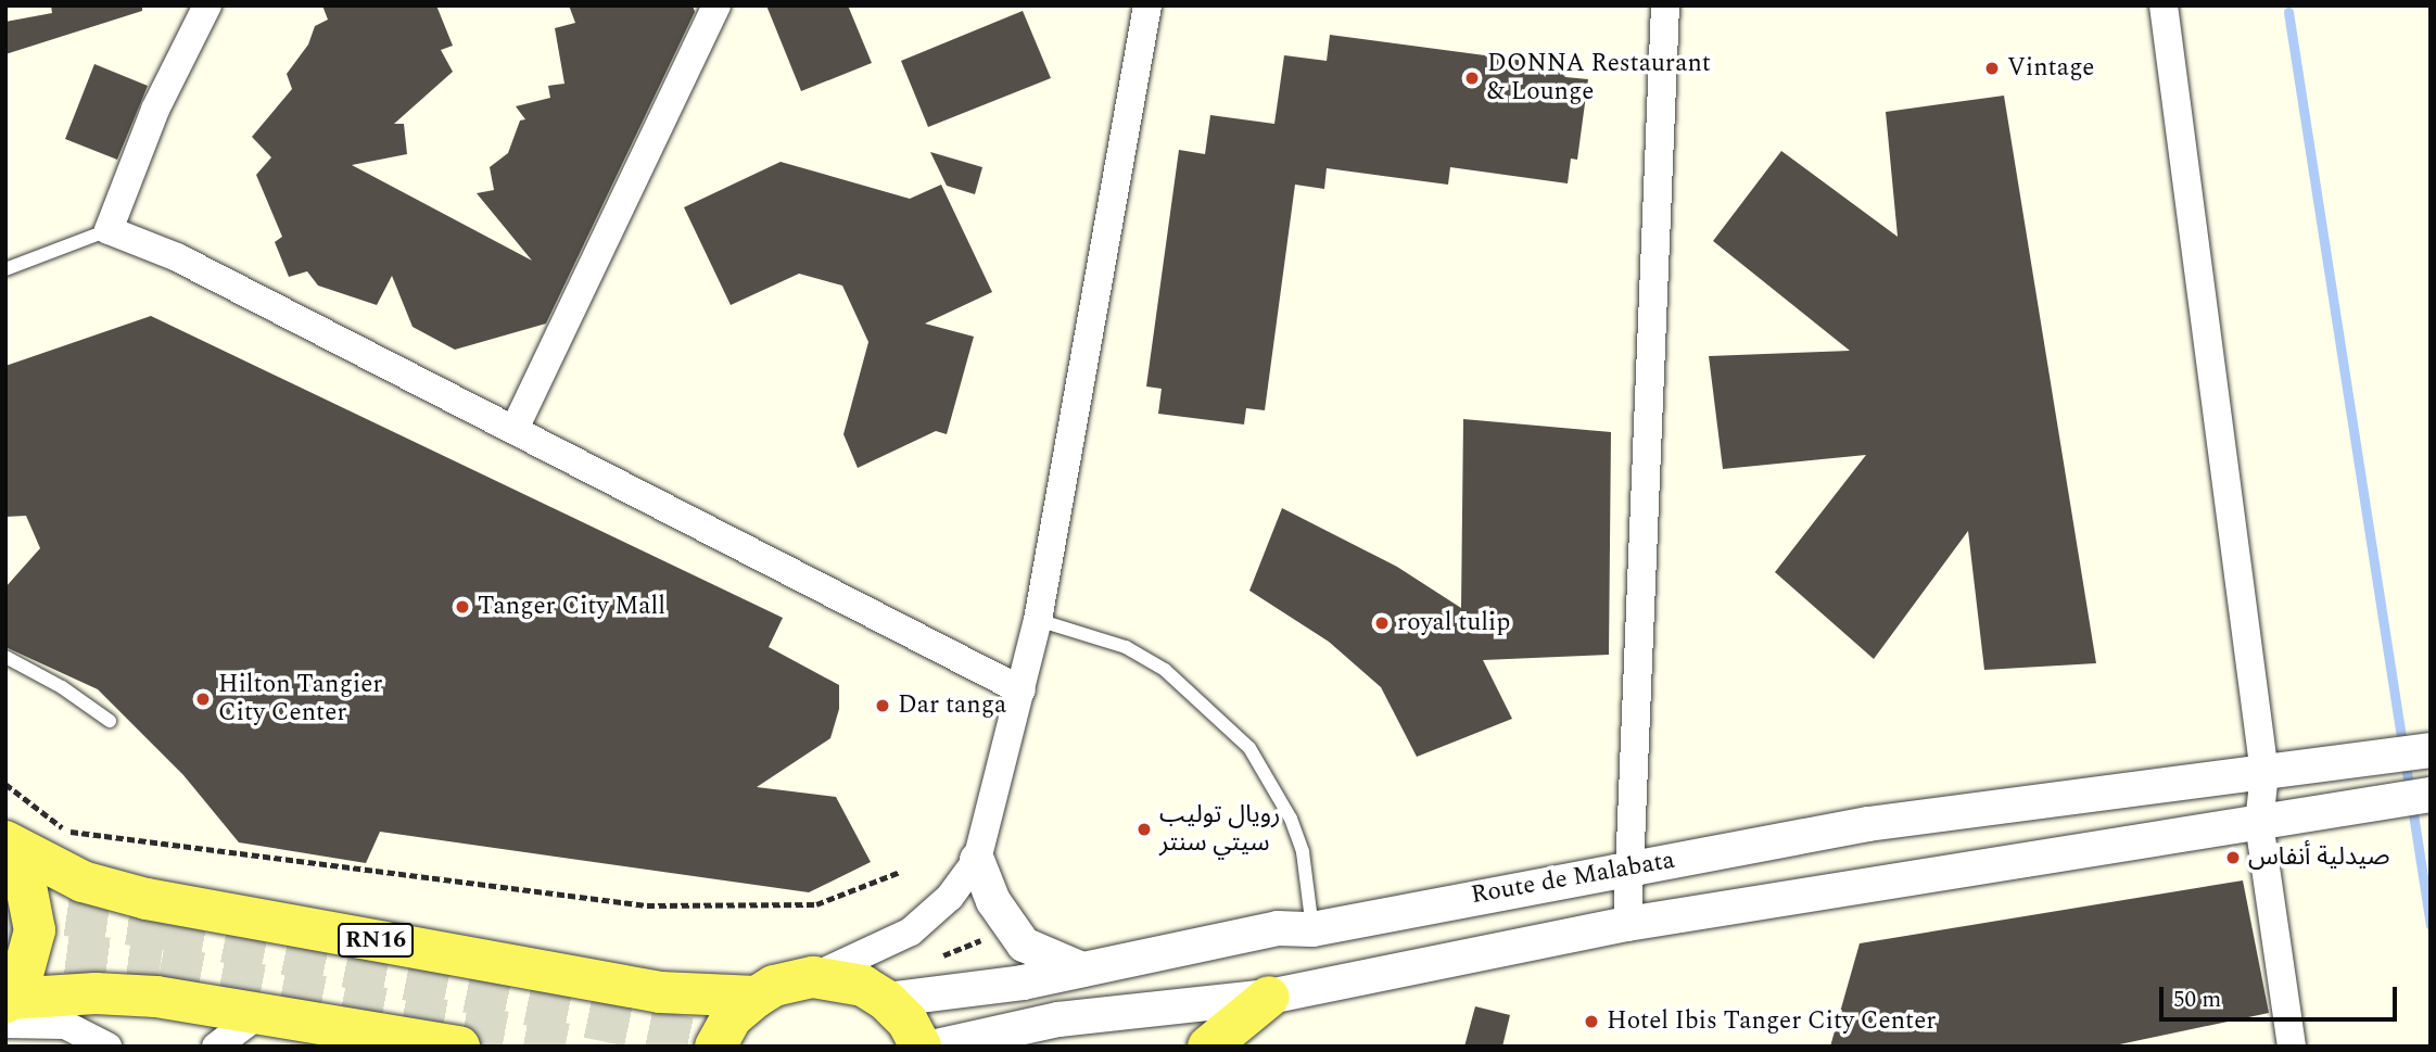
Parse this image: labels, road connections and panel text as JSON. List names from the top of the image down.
{
  "streets": {
    "main road": ["RN16"],
    "street": ["Route de Malabata"]
  },
  "crossings": [
    ["Route de Malabata", "RN16"]
  ],
  "places": [
    "Vintage",
    "DONNA Restaurant & Lounge",
    "Tanger City Mall",
    "royal tulip",
    "Hilton Tangier City Center",
    "Dar tanga",
    "رويال توليب سيتي سنتر",
    "صيدلية أنفاس",
    "Hotel Ibis Tanger City Center"
  ],
  "scale_bar": "50 m"
}
